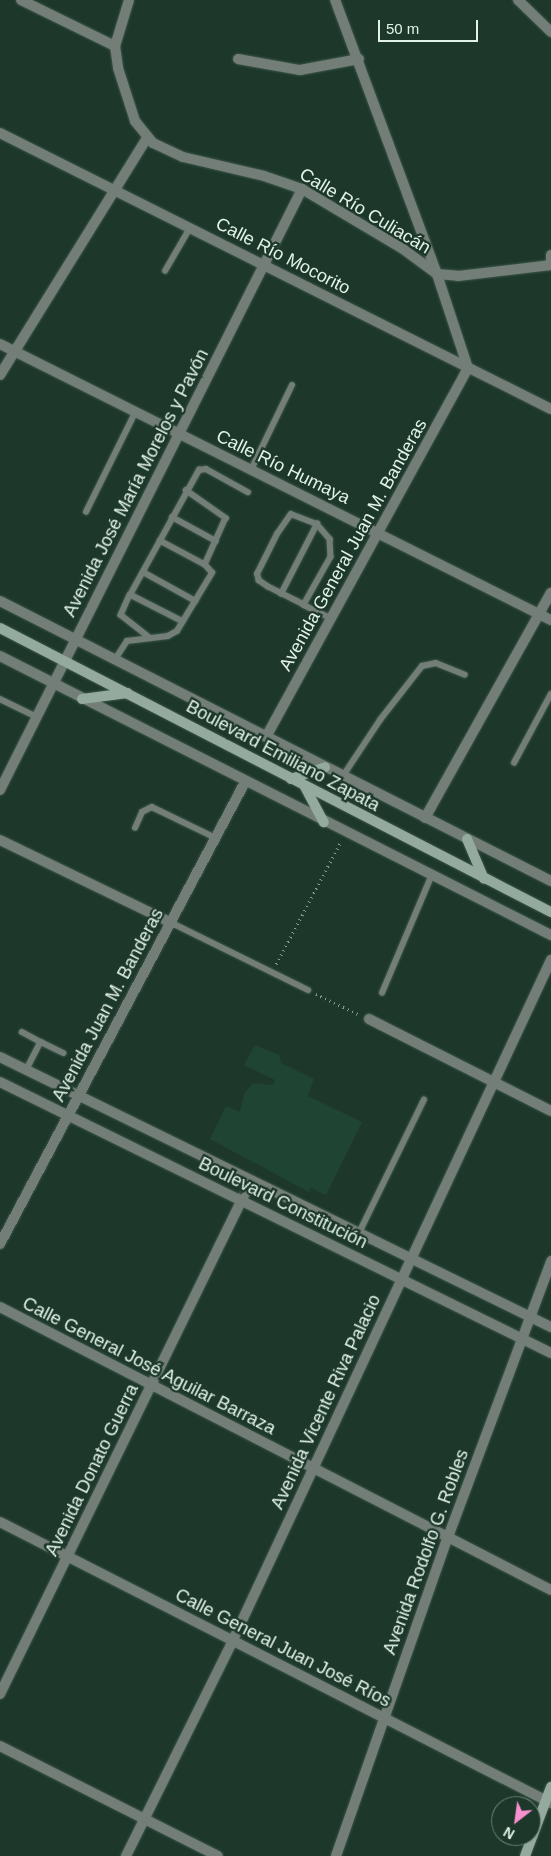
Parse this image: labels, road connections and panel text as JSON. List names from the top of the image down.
{
  "streets": {
    "main road": ["Boulevard Emiliano Zapata"],
    "street": [
      "Calle Río Culiacán",
      "Calle Río Mocorito",
      "Calle Río Humaya",
      "Avenida José María Morelos y Pavón",
      "Avenida General Juan M. Banderas",
      "Avenida Juan M. Banderas",
      "Boulevard Constitución",
      "Calle General José Aguilar Barraza",
      "Avenida Vicente Riva Palacio",
      "Avenida Donato Guerra",
      "Avenida Rodolfo G. Robles",
      "Calle General Juan José Ríos"
    ]
  },
  "crossings": [
    ["Calle Río Culiacán", "Avenida José María Morelos y Pavón"],
    ["Calle Río Mocorito", "Avenida José María Morelos y Pavón"],
    ["Calle Río Mocorito", "Avenida General Juan M. Banderas"],
    ["Calle Río Humaya", "Avenida José María Morelos y Pavón"],
    ["Calle Río Humaya", "Avenida General Juan M. Banderas"],
    ["Avenida José María Morelos y Pavón", "Boulevard Emiliano Zapata"],
    ["Avenida General Juan M. Banderas", "Boulevard Emiliano Zapata"],
    ["Avenida Juan M. Banderas", "Boulevard Constitución"],
    ["Boulevard Constitución", "Avenida Vicente Riva Palacio"],
    ["Boulevard Constitución", "Avenida Donato Guerra"],
    ["Boulevard Constitución", "Avenida Rodolfo G. Robles"],
    ["Calle General José Aguilar Barraza", "Avenida Vicente Riva Palacio"],
    ["Calle General José Aguilar Barraza", "Avenida Donato Guerra"],
    ["Calle General José Aguilar Barraza", "Avenida Rodolfo G. Robles"],
    ["Avenida Vicente Riva Palacio", "Calle General Juan José Ríos"],
    ["Avenida Donato Guerra", "Calle General Juan José Ríos"],
    ["Avenida Rodolfo G. Robles", "Calle General Juan José Ríos"]
  ],
  "scale_bar": "50 m",
  "north": "bottom left"
}
